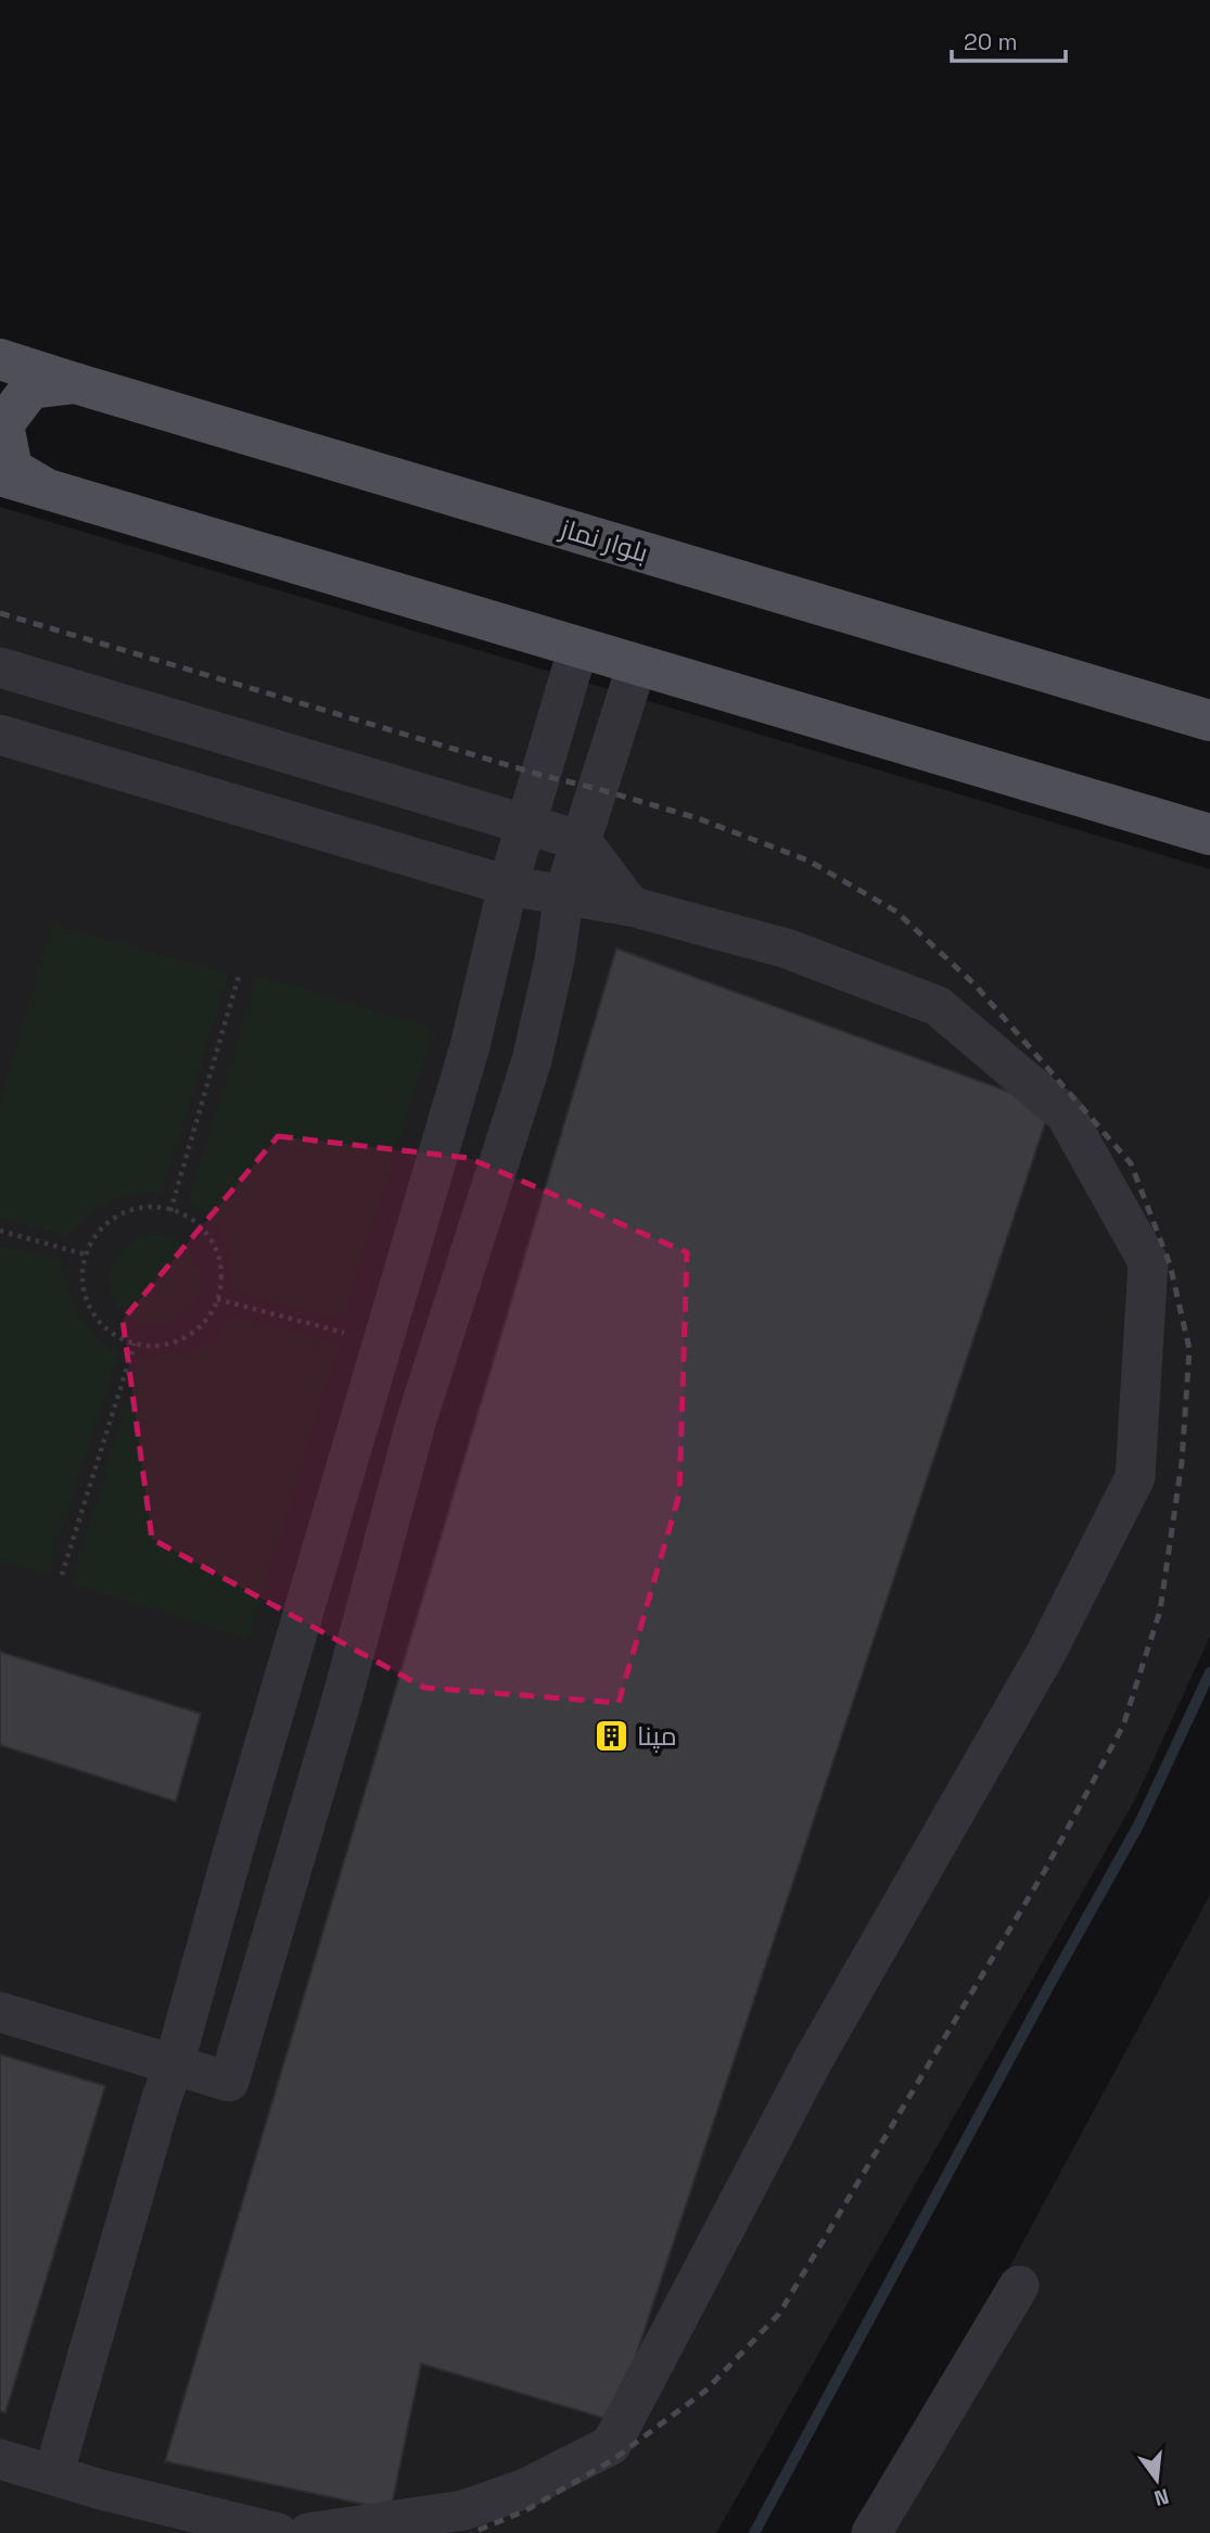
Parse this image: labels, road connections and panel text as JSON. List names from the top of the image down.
{
  "streets": {
    "main road": ["بلوار نماز"]
  },
  "places": {
    "building": ["مپنا"]
  },
  "scale_bar": "20 m",
  "north": "bottom"
}
